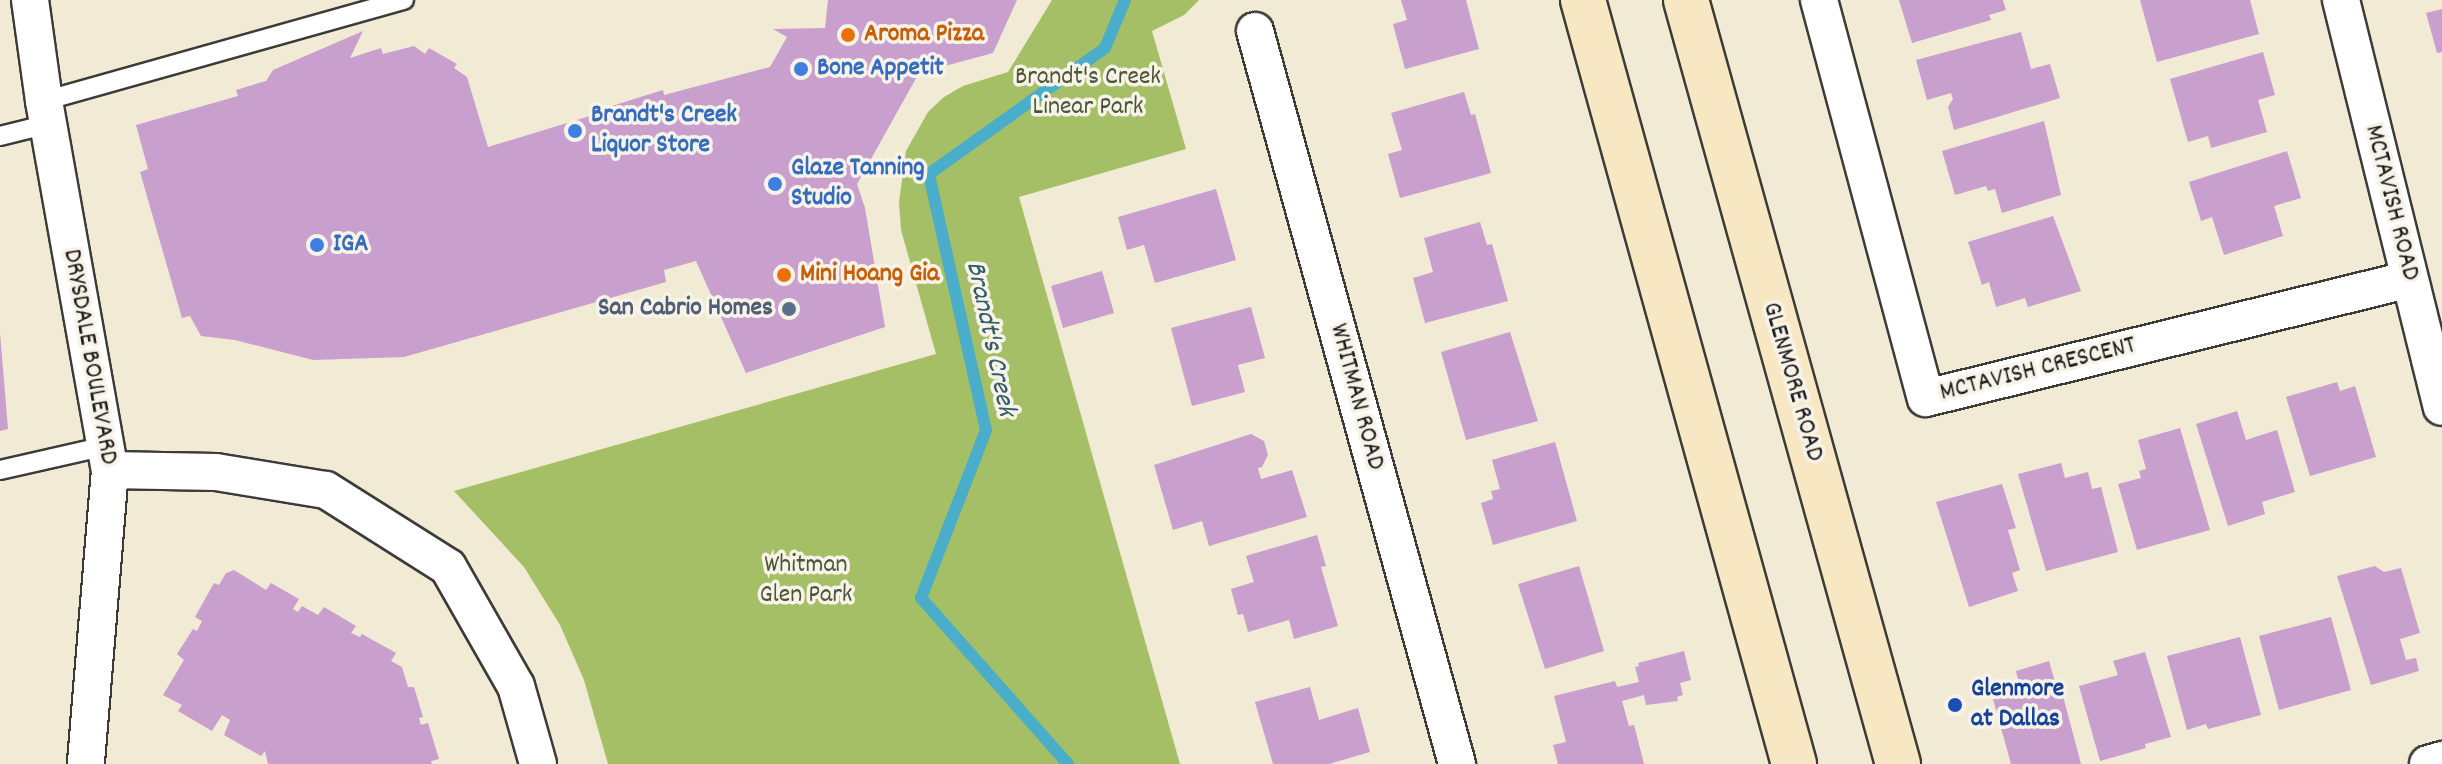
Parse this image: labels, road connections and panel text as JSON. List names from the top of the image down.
{
  "streets": {
    "main road": ["GLENMORE ROAD"],
    "street": [
      "MCTAVISH ROAD",
      "DRYSDALE BOULEVARD",
      "MCTAVISH CRESCENT",
      "WHITMAN ROAD"
    ]
  },
  "crossings": [
    ["MCTAVISH ROAD", "MCTAVISH CRESCENT"]
  ],
  "water": ["Brandt's Creek"],
  "parks": ["Brandt's Creek Linear Park", "Whitman Glen Park"],
  "places": [
    "Aroma Pizza",
    "Bone Appetit",
    "Brandt's Creek Liquor Store",
    "Glaze Tanning Studio",
    "IGA",
    "Mini Hoang Gia",
    "San Cabrio Homes",
    "Glenmore at Dallas"
  ]
}
